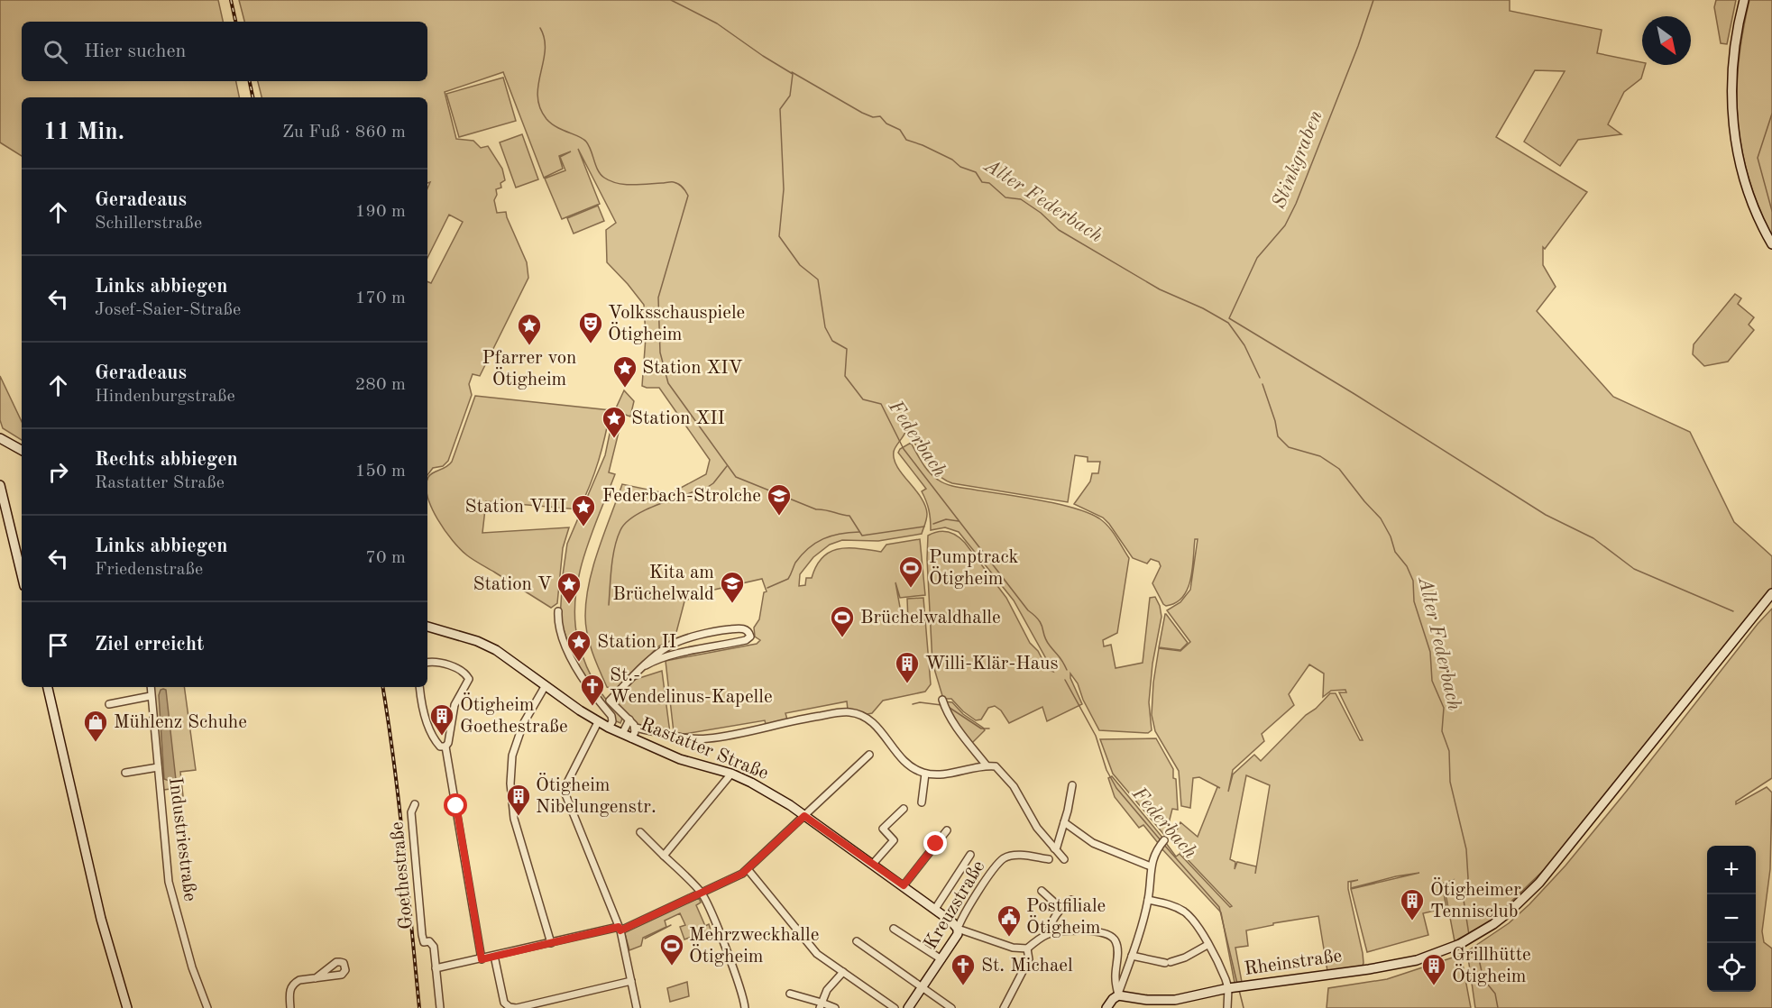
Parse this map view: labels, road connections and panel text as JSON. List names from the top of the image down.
{
  "streets": {
    "street": [
      "Rastatter Straße",
      "Industriestraße",
      "Goethestraße",
      "Kreuzstraße",
      "Rheinstraße"
    ]
  },
  "crossings": [
    ["Rastatter Straße", "Kreuzstraße"]
  ],
  "water": ["Stinkgraben", "Alter Federbach", "Federbach"],
  "places": {
    "theatre": ["Volksschauspiele Ötigheim"],
    "place": [
      "Pfarrer von Ötigheim",
      "Station XIV",
      "Station XII",
      "Station VIII",
      "Station V",
      "Station II"
    ],
    "school or university": ["Federbach-Strolche", "Kita am Brüchelwald"],
    "sports": ["Pumptrack Ötigheim", "Brüchelwaldhalle", "Mehrzweckhalle Ötigheim"],
    "building": [
      "Willi-Klär-Haus",
      "Ötigheim Goethestraße",
      "Ötigheim Nibelungenstr.",
      "Ötigheimer Tennisclub",
      "Grillhütte Ötigheim"
    ],
    "church": ["St.- Wendelinus-Kapelle", "St. Michael"],
    "shop": ["Mühlenz Schuhe"],
    "public building": ["Postfiliale Ötigheim"]
  },
  "north": "bottom right",
  "page": {
    "search": "Hier suchen",
    "heading": ["11 Min.", "Zu Fuß · 860 m"],
    "list": [
      ["Geradeaus", "Schillerstraße", "190 m"],
      ["Links abbiegen", "Josef-Saier-Straße", "170 m"],
      ["Geradeaus", "Hindenburgstraße", "280 m"],
      ["Rechts abbiegen", "Rastatter Straße", "150 m"],
      ["Links abbiegen", "Friedenstraße", "70 m"],
      "Ziel erreicht"
    ],
    "map_buttons": ["+", "−"]
  }
}
